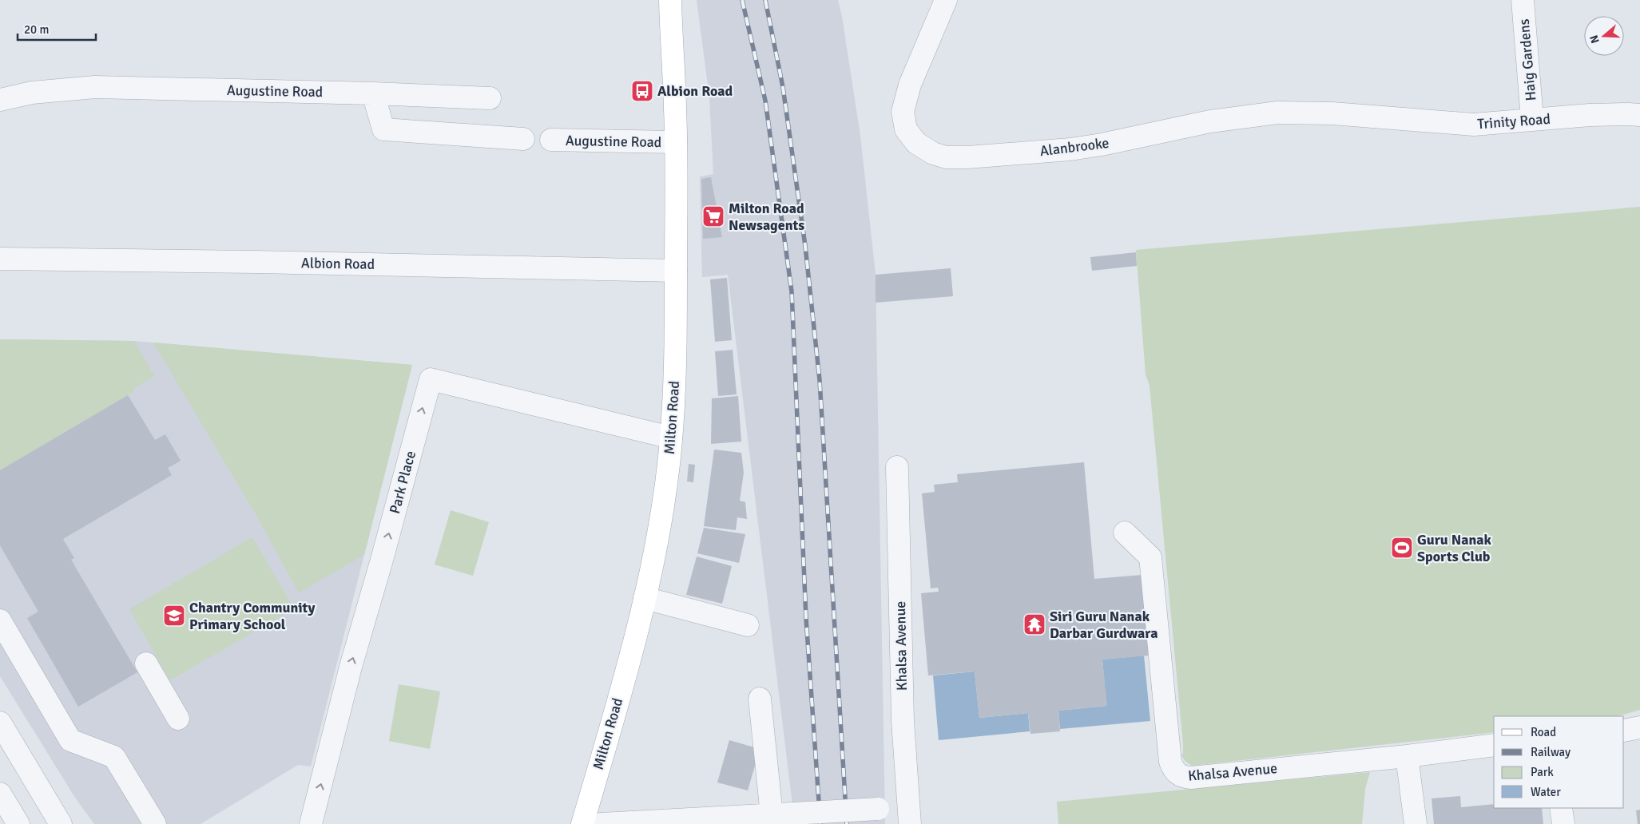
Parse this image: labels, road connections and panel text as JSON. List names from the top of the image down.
{
  "streets": {
    "main road": ["Milton Road"],
    "street": [
      "Haig Gardens",
      "Augustine Road",
      "Trinity Road",
      "Alanbrooke",
      "Albion Road",
      "Park Place",
      "Khalsa Avenue"
    ]
  },
  "crossings": [
    ["Haig Gardens", "Trinity Road"],
    ["Augustine Road", "Milton Road"],
    ["Trinity Road", "Alanbrooke"],
    ["Albion Road", "Milton Road"],
    ["Milton Road", "Park Place"]
  ],
  "places": {
    "bus stop": ["Albion Road"],
    "supermarket": ["Milton Road Newsagents"],
    "sports": ["Guru Nanak Sports Club"],
    "school or university": ["Chantry Community Primary School"],
    "temple": ["Siri Guru Nanak Darbar Gurdwara"]
  },
  "legend": [
    "Road",
    "Railway",
    "Park",
    "Water"
  ],
  "scale_bar": "20 m",
  "north": "left"
}
